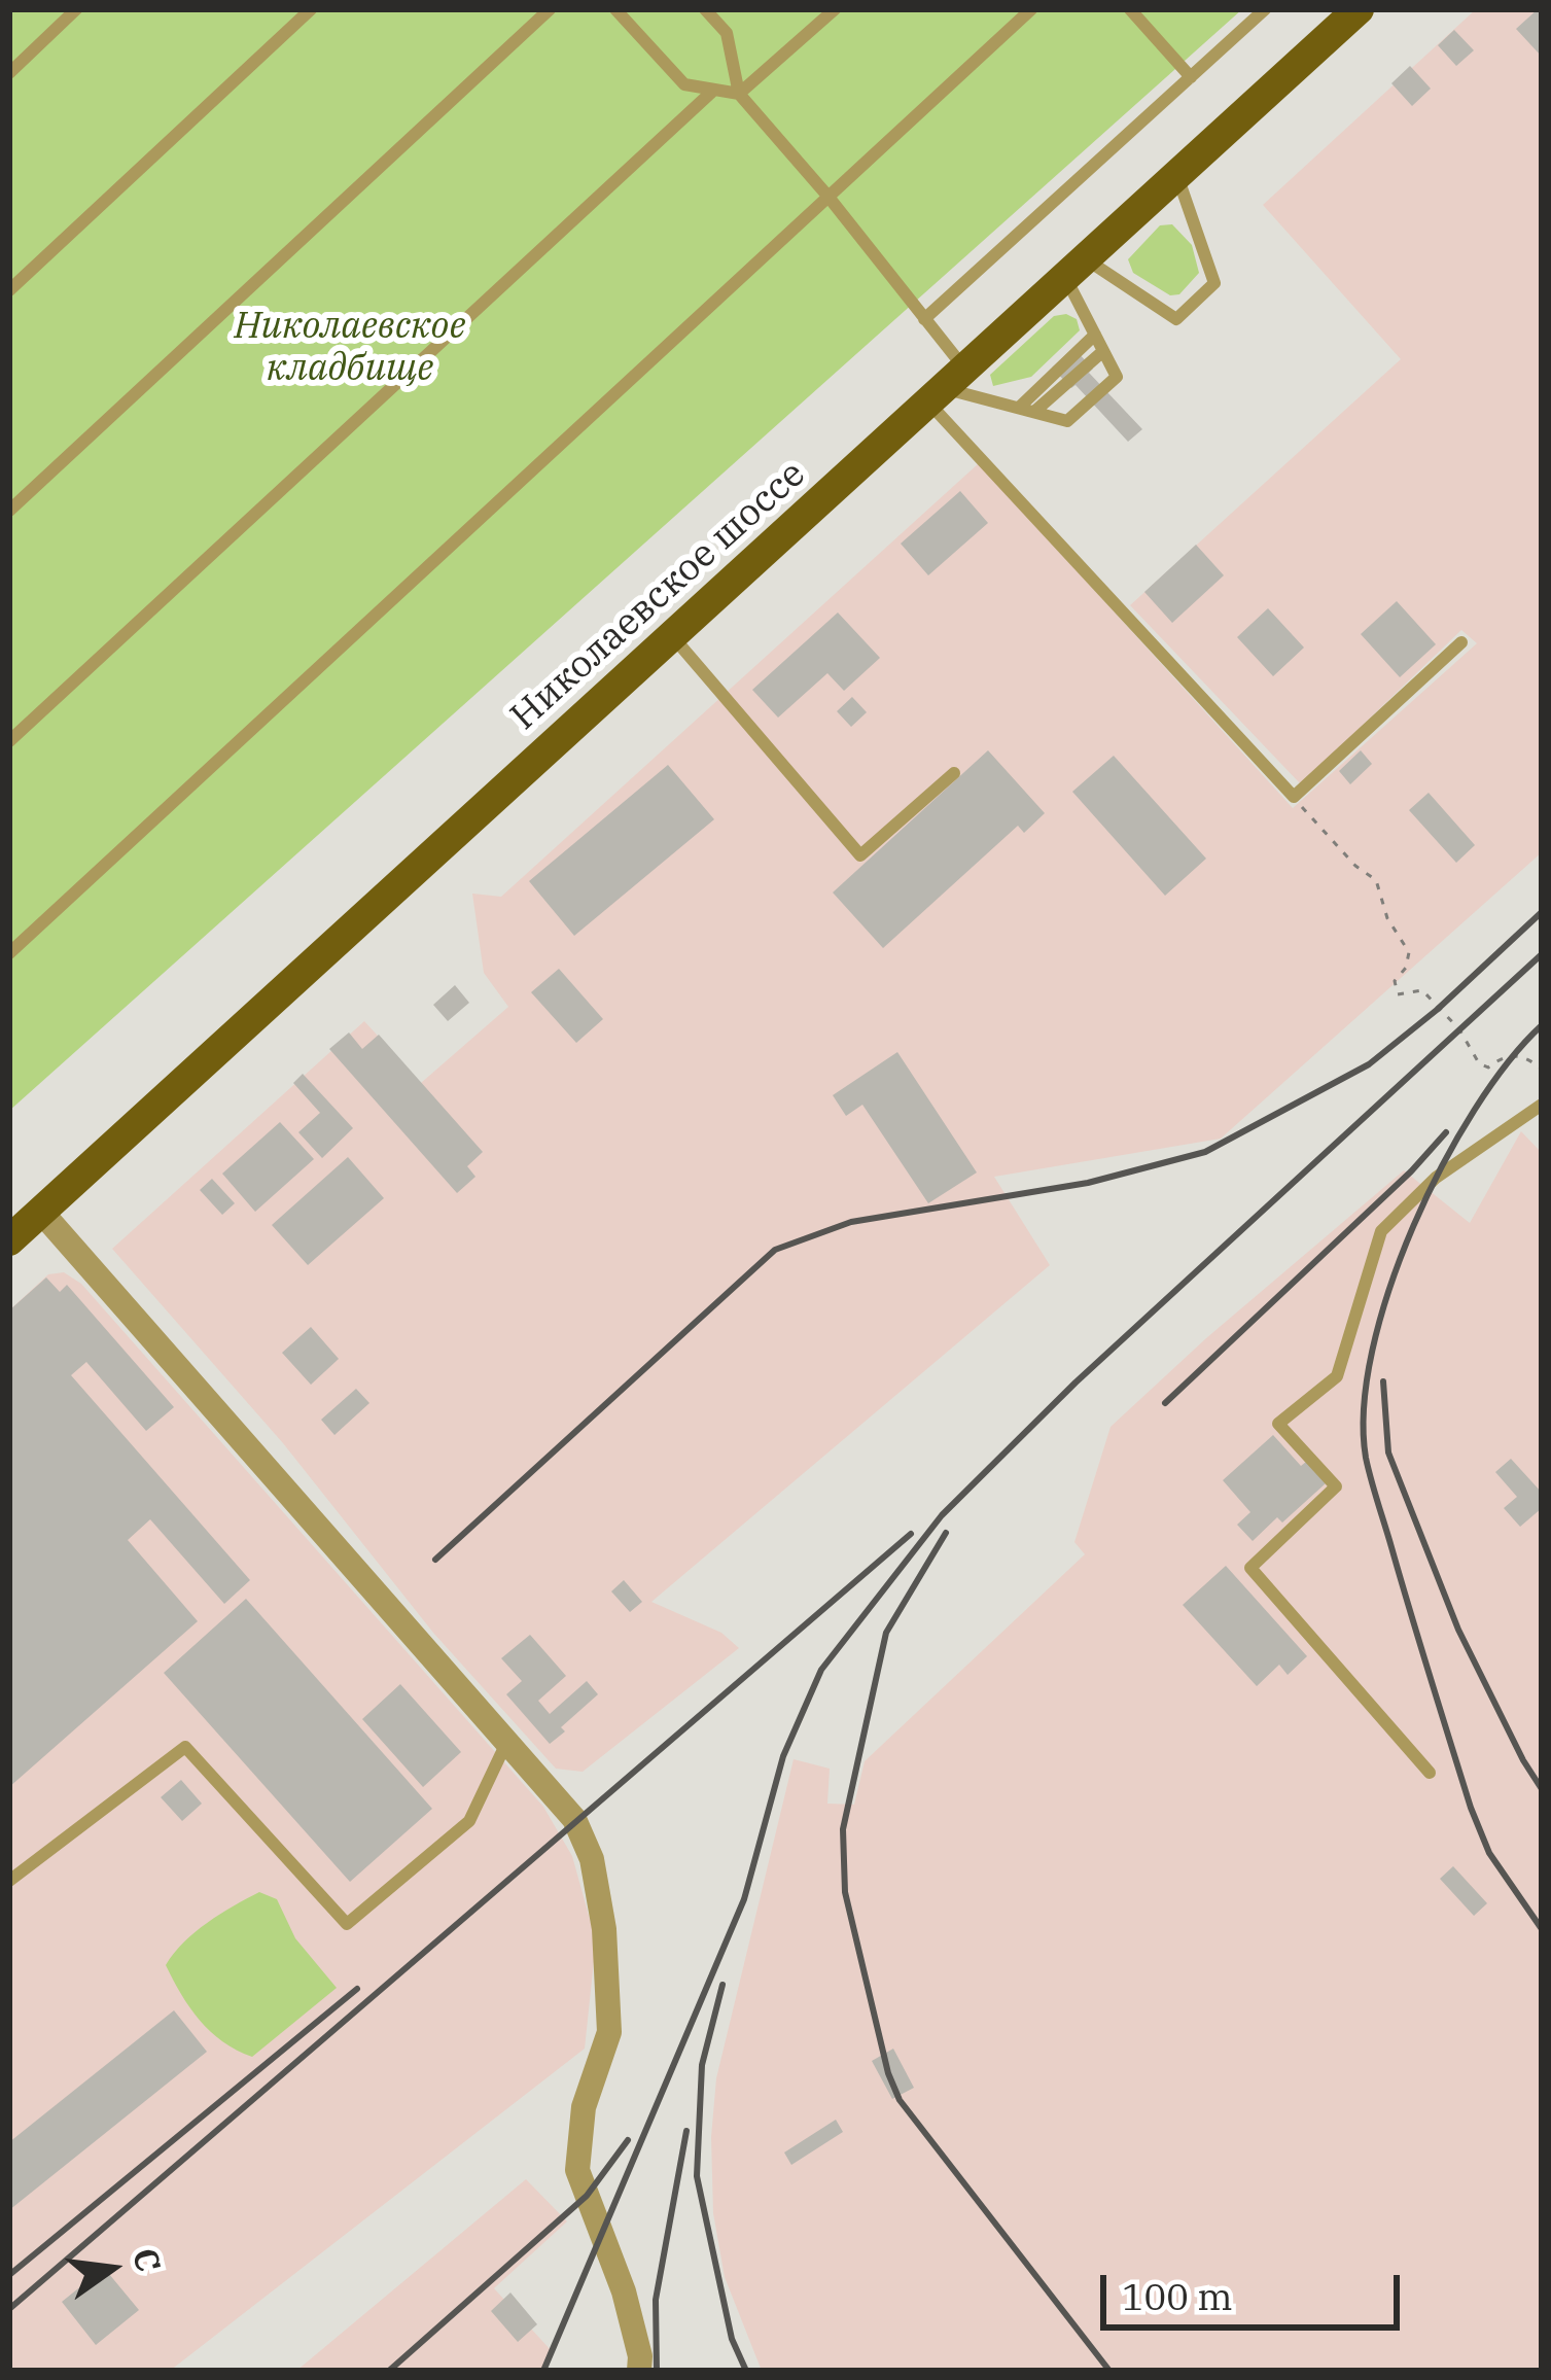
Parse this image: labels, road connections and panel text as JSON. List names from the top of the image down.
{
  "streets": {
    "main road": ["Николаевское шоссе"]
  },
  "parks": ["Николаевское кладбище"],
  "scale_bar": "100 m",
  "north": "right"
}
